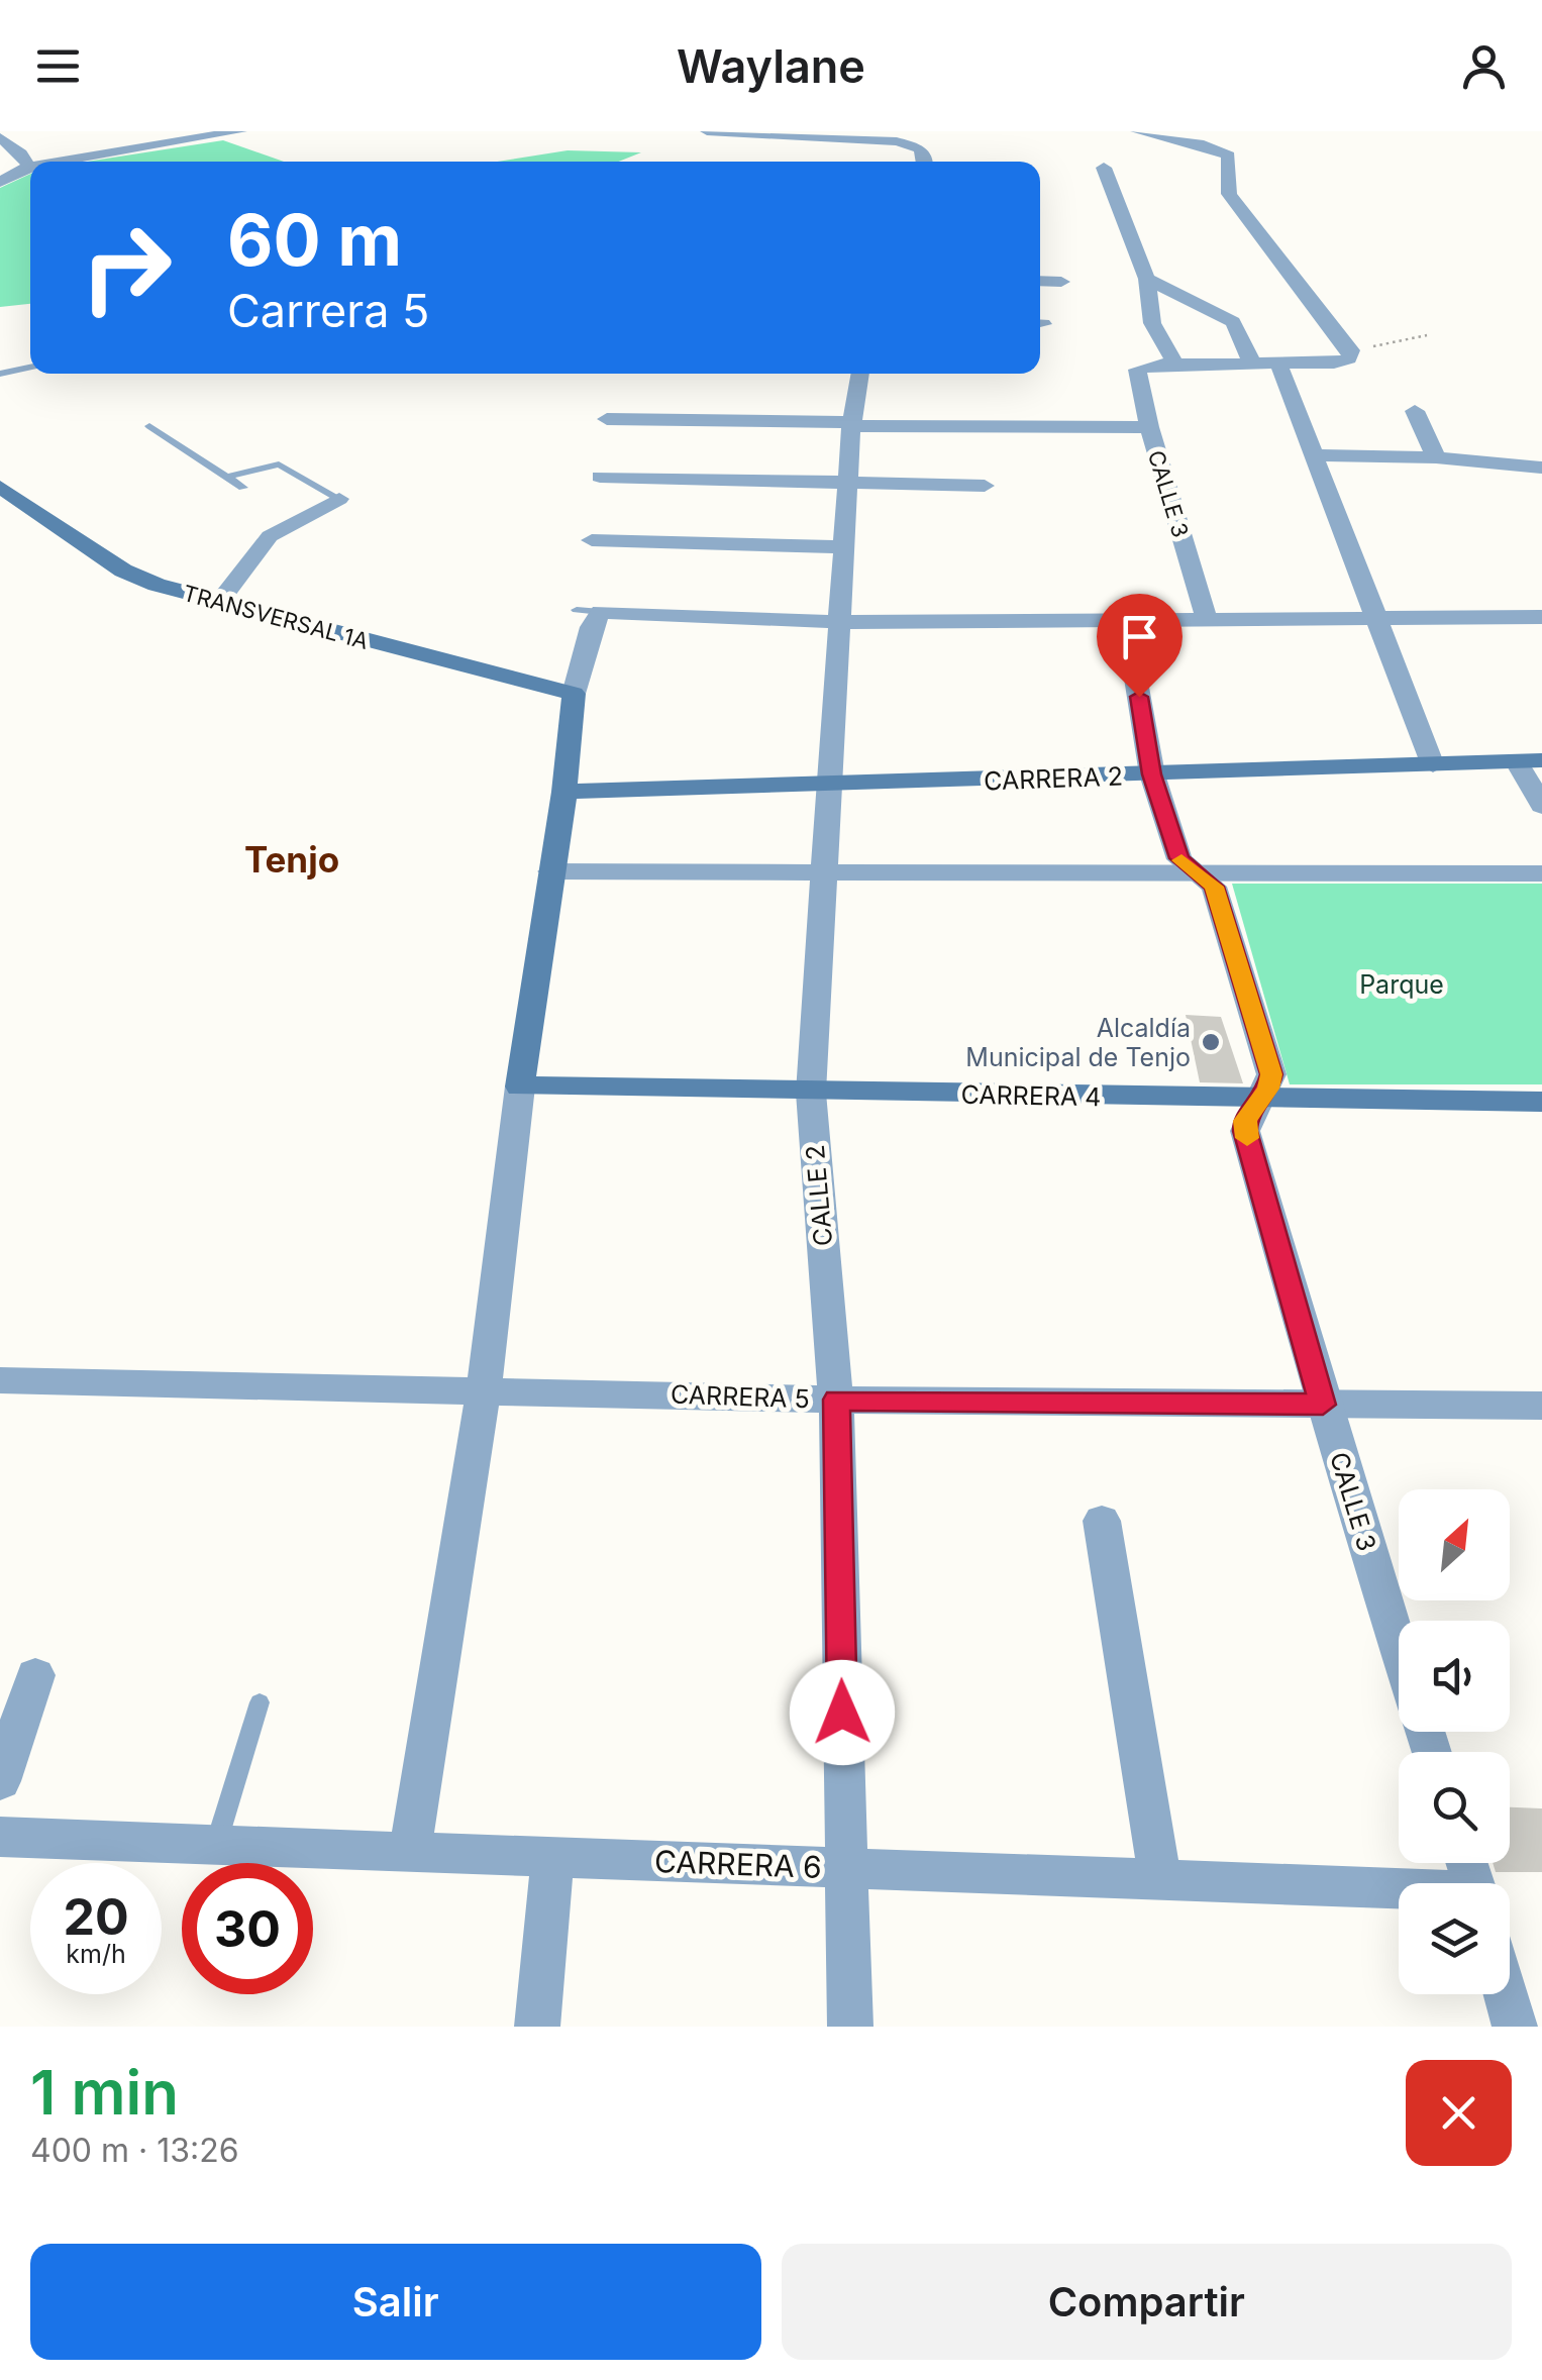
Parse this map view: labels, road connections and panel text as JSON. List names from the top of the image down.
{
  "streets": {
    "main road": ["TRANSVERSAL 1A", "CARRERA 2", "CARRERA 4"],
    "street": [
      "CALLE 3",
      "CALLE 2",
      "CARRERA 5",
      "CARRERA 6"
    ]
  },
  "crossings": [
    ["CALLE 3", "CARRERA 2"],
    ["CALLE 3", "CARRERA 4"],
    ["CALLE 3", "CARRERA 5"],
    ["CARRERA 2", "CALLE 2"],
    ["CARRERA 4", "CALLE 2"],
    ["CALLE 2", "CARRERA 5"],
    ["CALLE 2", "CARRERA 6"]
  ],
  "districts": ["Tenjo"],
  "parks": ["Parque"],
  "places": ["Alcaldía Municipal de Tenjo"],
  "north": "top right",
  "page": {
    "header": "Waylane",
    "turn": ["60 m", "Carrera 5"],
    "speed": "20 km/h",
    "limit": "30",
    "heading": ["1 min", "400 m · 13:26"],
    "buttons": ["Salir", "Compartir"]
  }
}
